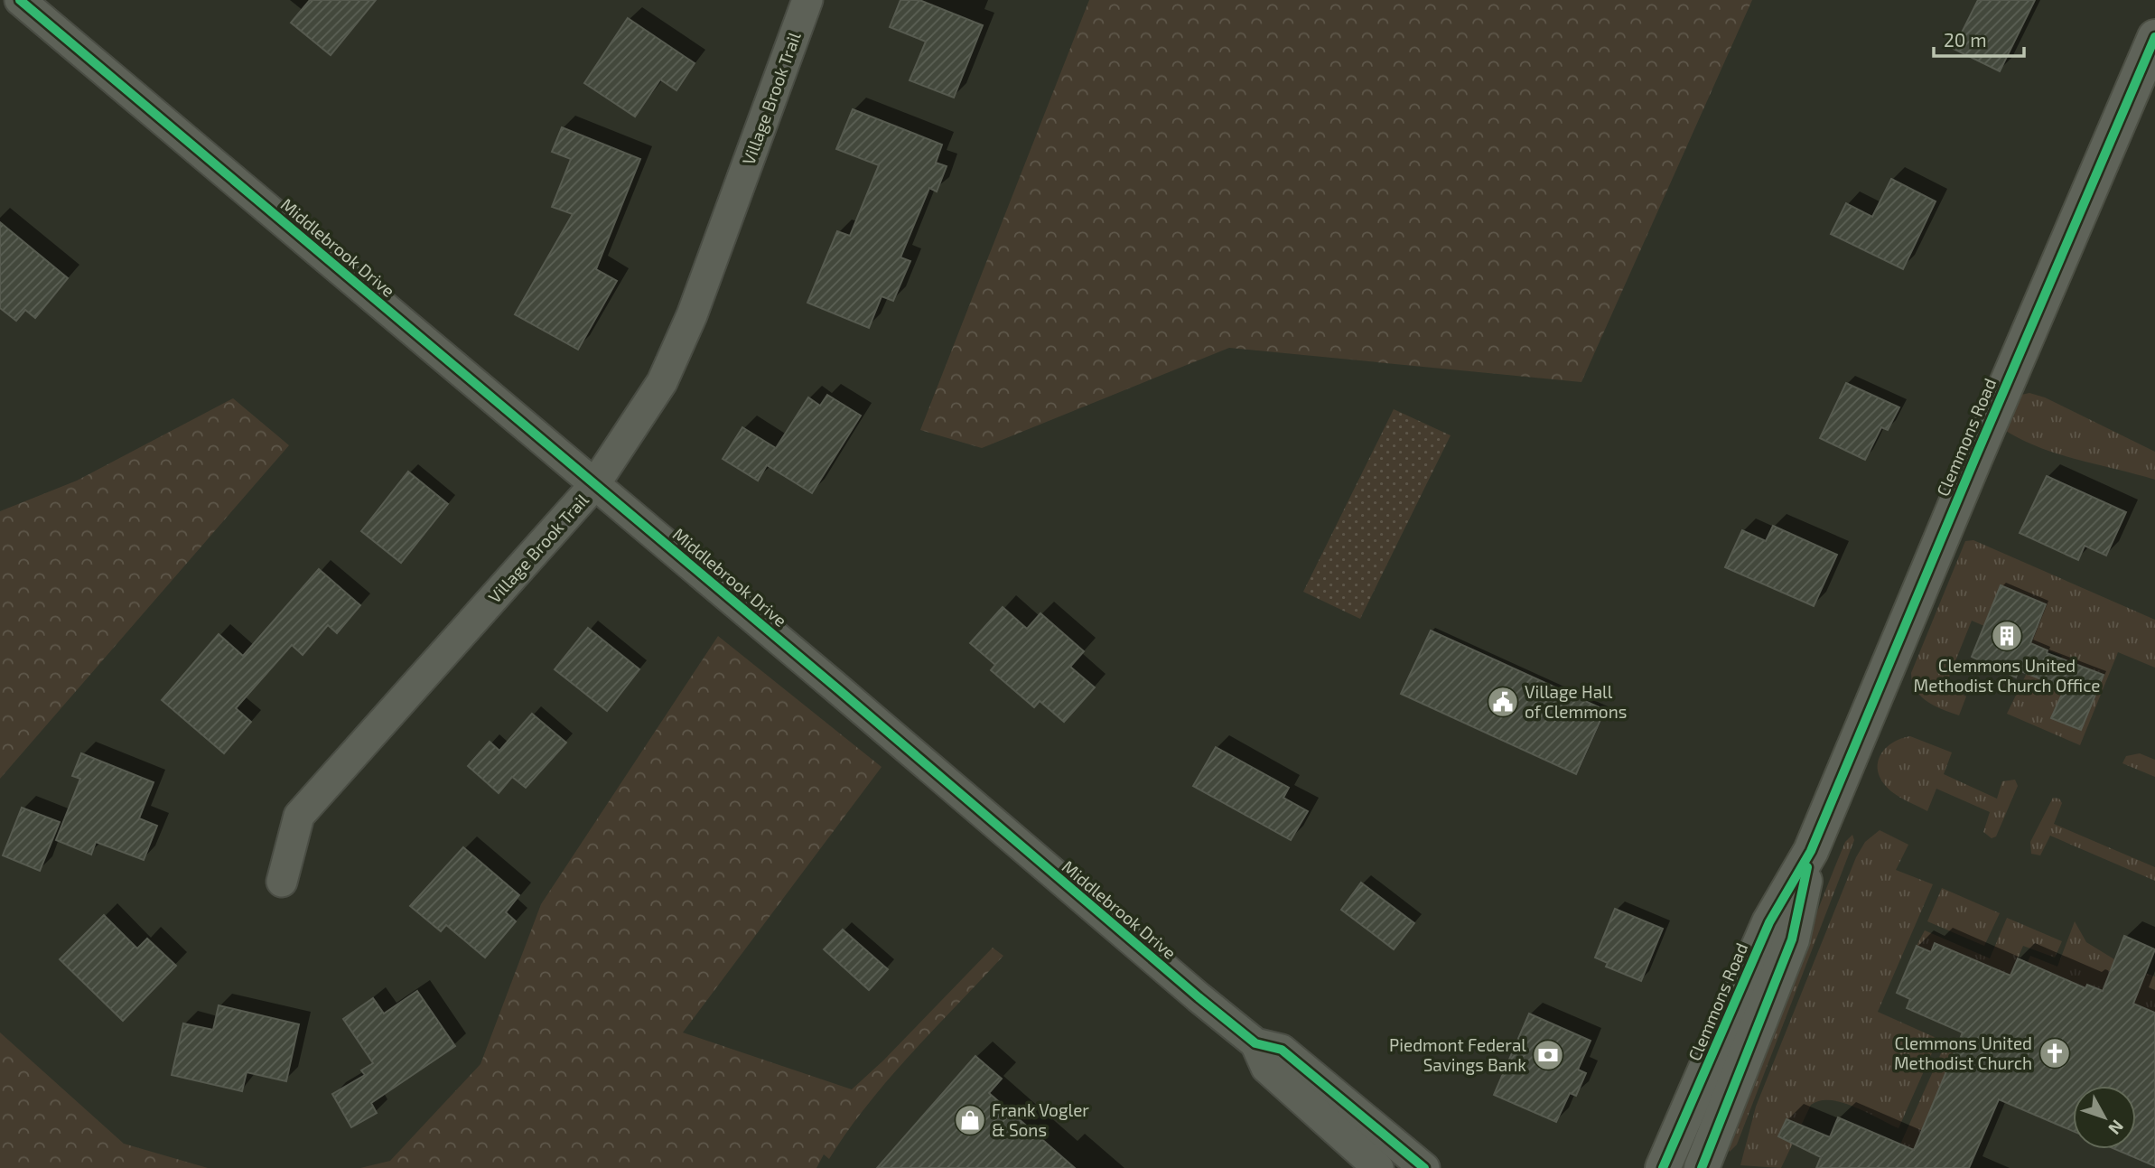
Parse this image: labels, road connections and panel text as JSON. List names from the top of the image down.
{
  "streets": {
    "main road": ["Clemmons Road"],
    "street": ["Village Brook Trail", "Middlebrook Drive"]
  },
  "crossings": [
    ["Village Brook Trail", "Middlebrook Drive"]
  ],
  "places": {
    "building": ["Clemmons United Methodist Church Office"],
    "public building": ["Village Hall of Clemmons"],
    "church": ["Clemmons United Methodist Church"],
    "bank": ["Piedmont Federal Savings Bank"],
    "shop": ["Frank Vogler & Sons"]
  },
  "scale_bar": "20 m",
  "north": "bottom right"
}
